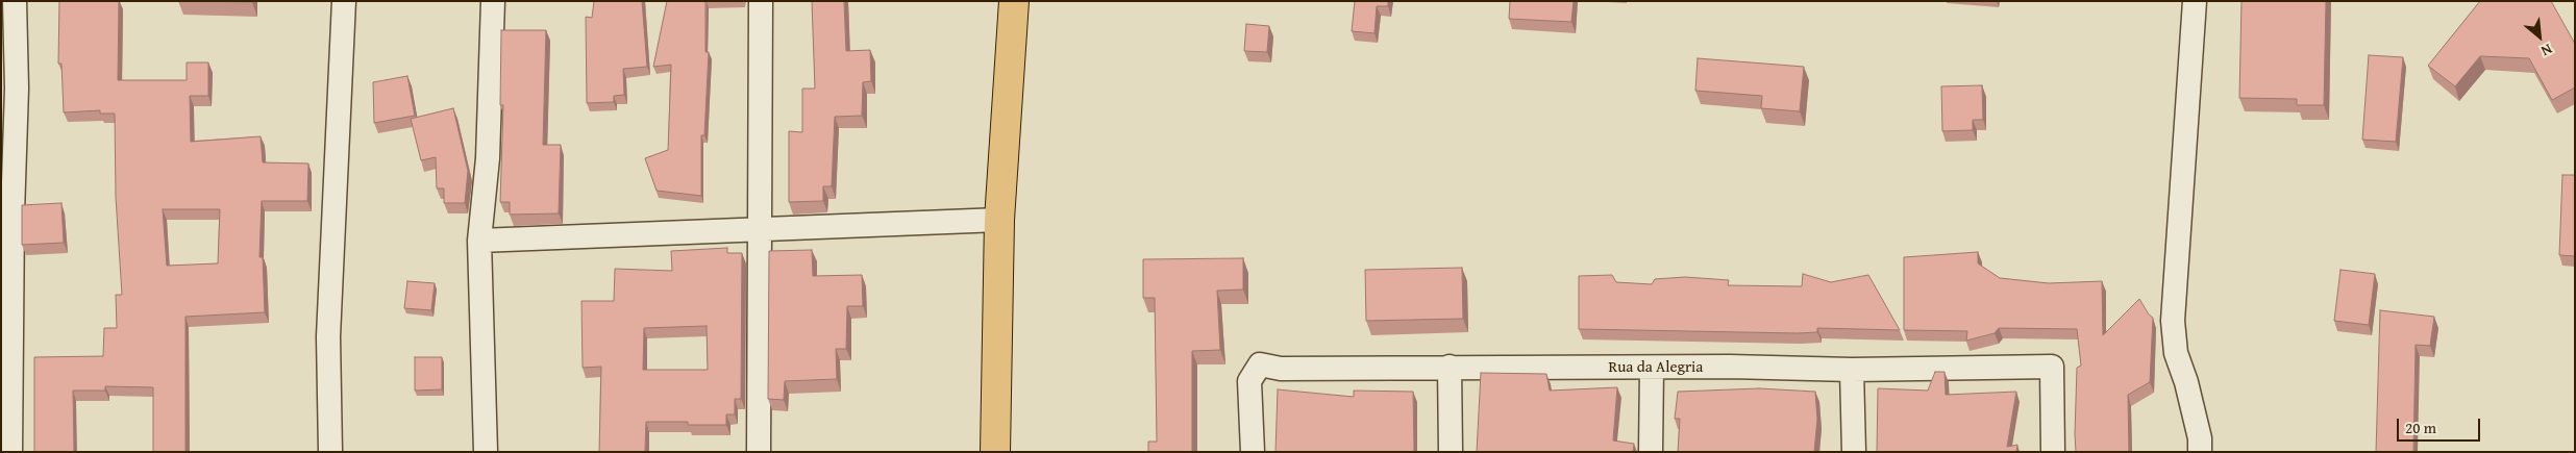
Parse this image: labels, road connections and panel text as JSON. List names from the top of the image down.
{
  "streets": {
    "street": ["Rua da Alegria"]
  },
  "scale_bar": "20 m",
  "north": "bottom right"
}
